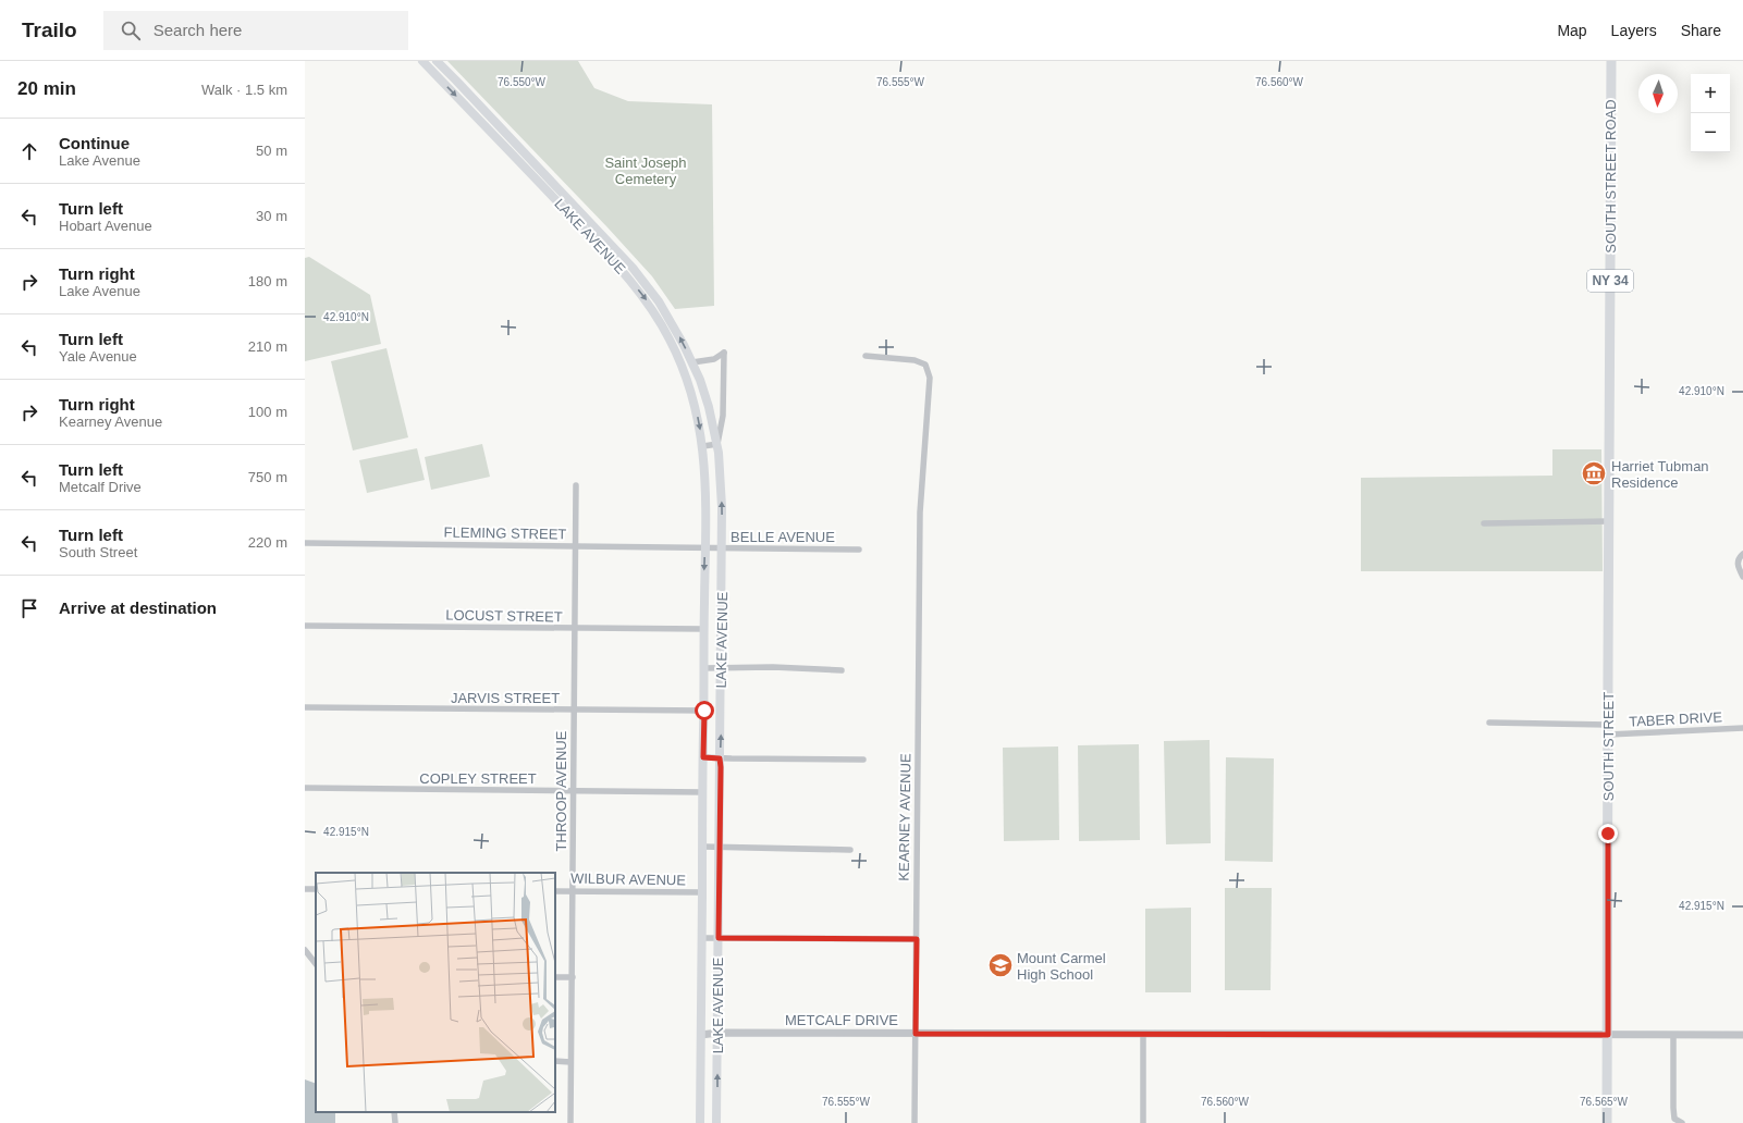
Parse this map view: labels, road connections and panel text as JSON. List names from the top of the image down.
{
  "streets": {
    "main road": [
      "SOUTH STREET ROAD",
      "LAKE AVENUE",
      "NY 34",
      "SOUTH STREET"
    ],
    "street": [
      "FLEMING STREET",
      "BELLE AVENUE",
      "LOCUST STREET",
      "JARVIS STREET",
      "TABER DRIVE",
      "COPLEY STREET",
      "THROOP AVENUE",
      "KEARNEY AVENUE",
      "WILBUR AVENUE",
      "METCALF DRIVE"
    ]
  },
  "crossings": [
    ["SOUTH STREET ROAD", "SOUTH STREET"],
    ["LAKE AVENUE", "FLEMING STREET"],
    ["LAKE AVENUE", "BELLE AVENUE"],
    ["LAKE AVENUE", "LOCUST STREET"],
    ["LAKE AVENUE", "JARVIS STREET"],
    ["LAKE AVENUE", "COPLEY STREET"],
    ["LAKE AVENUE", "WILBUR AVENUE"],
    ["LAKE AVENUE", "METCALF DRIVE"],
    ["FLEMING STREET", "BELLE AVENUE"],
    ["FLEMING STREET", "THROOP AVENUE"],
    ["LOCUST STREET", "THROOP AVENUE"],
    ["JARVIS STREET", "THROOP AVENUE"],
    ["TABER DRIVE", "SOUTH STREET"],
    ["SOUTH STREET", "METCALF DRIVE"],
    ["COPLEY STREET", "THROOP AVENUE"],
    ["THROOP AVENUE", "WILBUR AVENUE"],
    ["KEARNEY AVENUE", "METCALF DRIVE"]
  ],
  "parks": ["Saint Joseph Cemetery"],
  "places": {
    "museum": ["Harriet Tubman Residence"],
    "school or university": ["Mount Carmel High School"]
  },
  "north": "bottom",
  "page": {
    "header": "Trailo",
    "search": "Search here",
    "nav": ["Map", "Layers", "Share"],
    "heading": ["20 min", "Walk · 1.5 km"],
    "map_buttons": ["+", "−"],
    "list": [
      ["Continue", "Lake Avenue", "50 m"],
      ["Turn left", "Hobart Avenue", "30 m"],
      ["Turn right", "Lake Avenue", "180 m"],
      ["Turn left", "Yale Avenue", "210 m"],
      ["Turn right", "Kearney Avenue", "100 m"],
      ["Turn left", "Metcalf Drive", "750 m"],
      ["Turn left", "South Street", "220 m"],
      "Arrive at destination"
    ]
  },
  "coordinates": [
    "76.550°W",
    "76.555°W",
    "76.560°W",
    "42.910°N",
    "42.915°N",
    "76.565°W"
  ]
}
